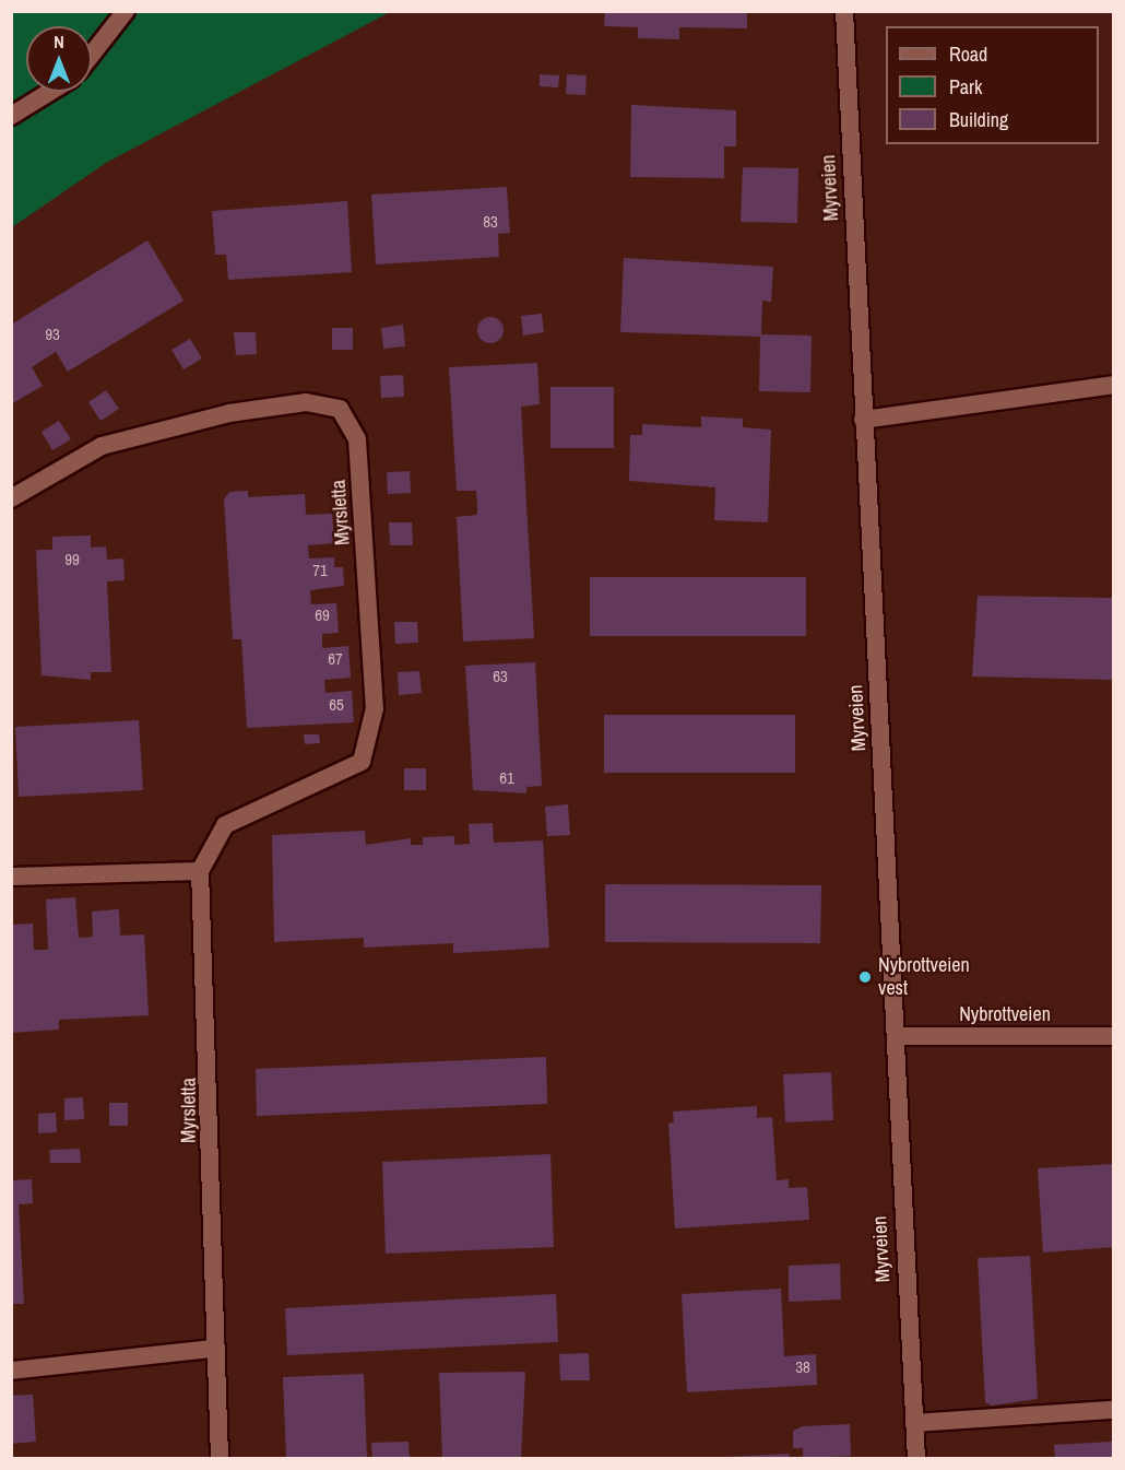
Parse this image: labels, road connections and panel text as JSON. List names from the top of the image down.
{
  "streets": {
    "street": ["Myrveien", "Myrsletta", "Nybrottveien"]
  },
  "crossings": [
    ["Myrveien", "Nybrottveien"]
  ],
  "places": ["Nybrottveien vest"],
  "house_numbers": [
    "83",
    "93",
    "99",
    "71",
    "69",
    "67",
    "63",
    "65",
    "61",
    "38"
  ],
  "legend": ["Road", "Park", "Building"],
  "north": "top"
}
